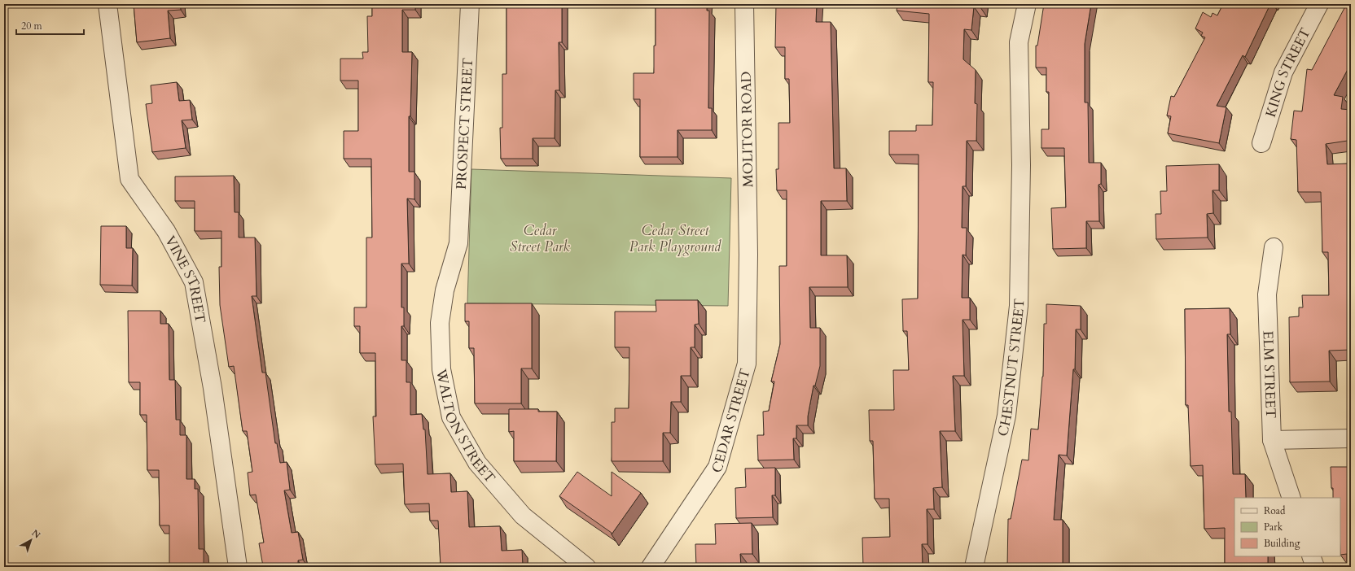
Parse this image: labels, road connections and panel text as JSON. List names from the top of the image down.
{
  "streets": {
    "street": [
      "KING STREET",
      "PROSPECT STREET",
      "MOLITOR ROAD",
      "VINE STREET",
      "CHESTNUT STREET",
      "ELM STREET",
      "CEDAR STREET",
      "WALTON STREET"
    ]
  },
  "crossings": [
    ["PROSPECT STREET", "WALTON STREET"],
    ["MOLITOR ROAD", "CEDAR STREET"]
  ],
  "parks": ["Cedar Street Park", "Cedar Street Park Playground"],
  "legend": ["Road", "Park", "Building"],
  "scale_bar": "20 m",
  "north": "top right"
}
